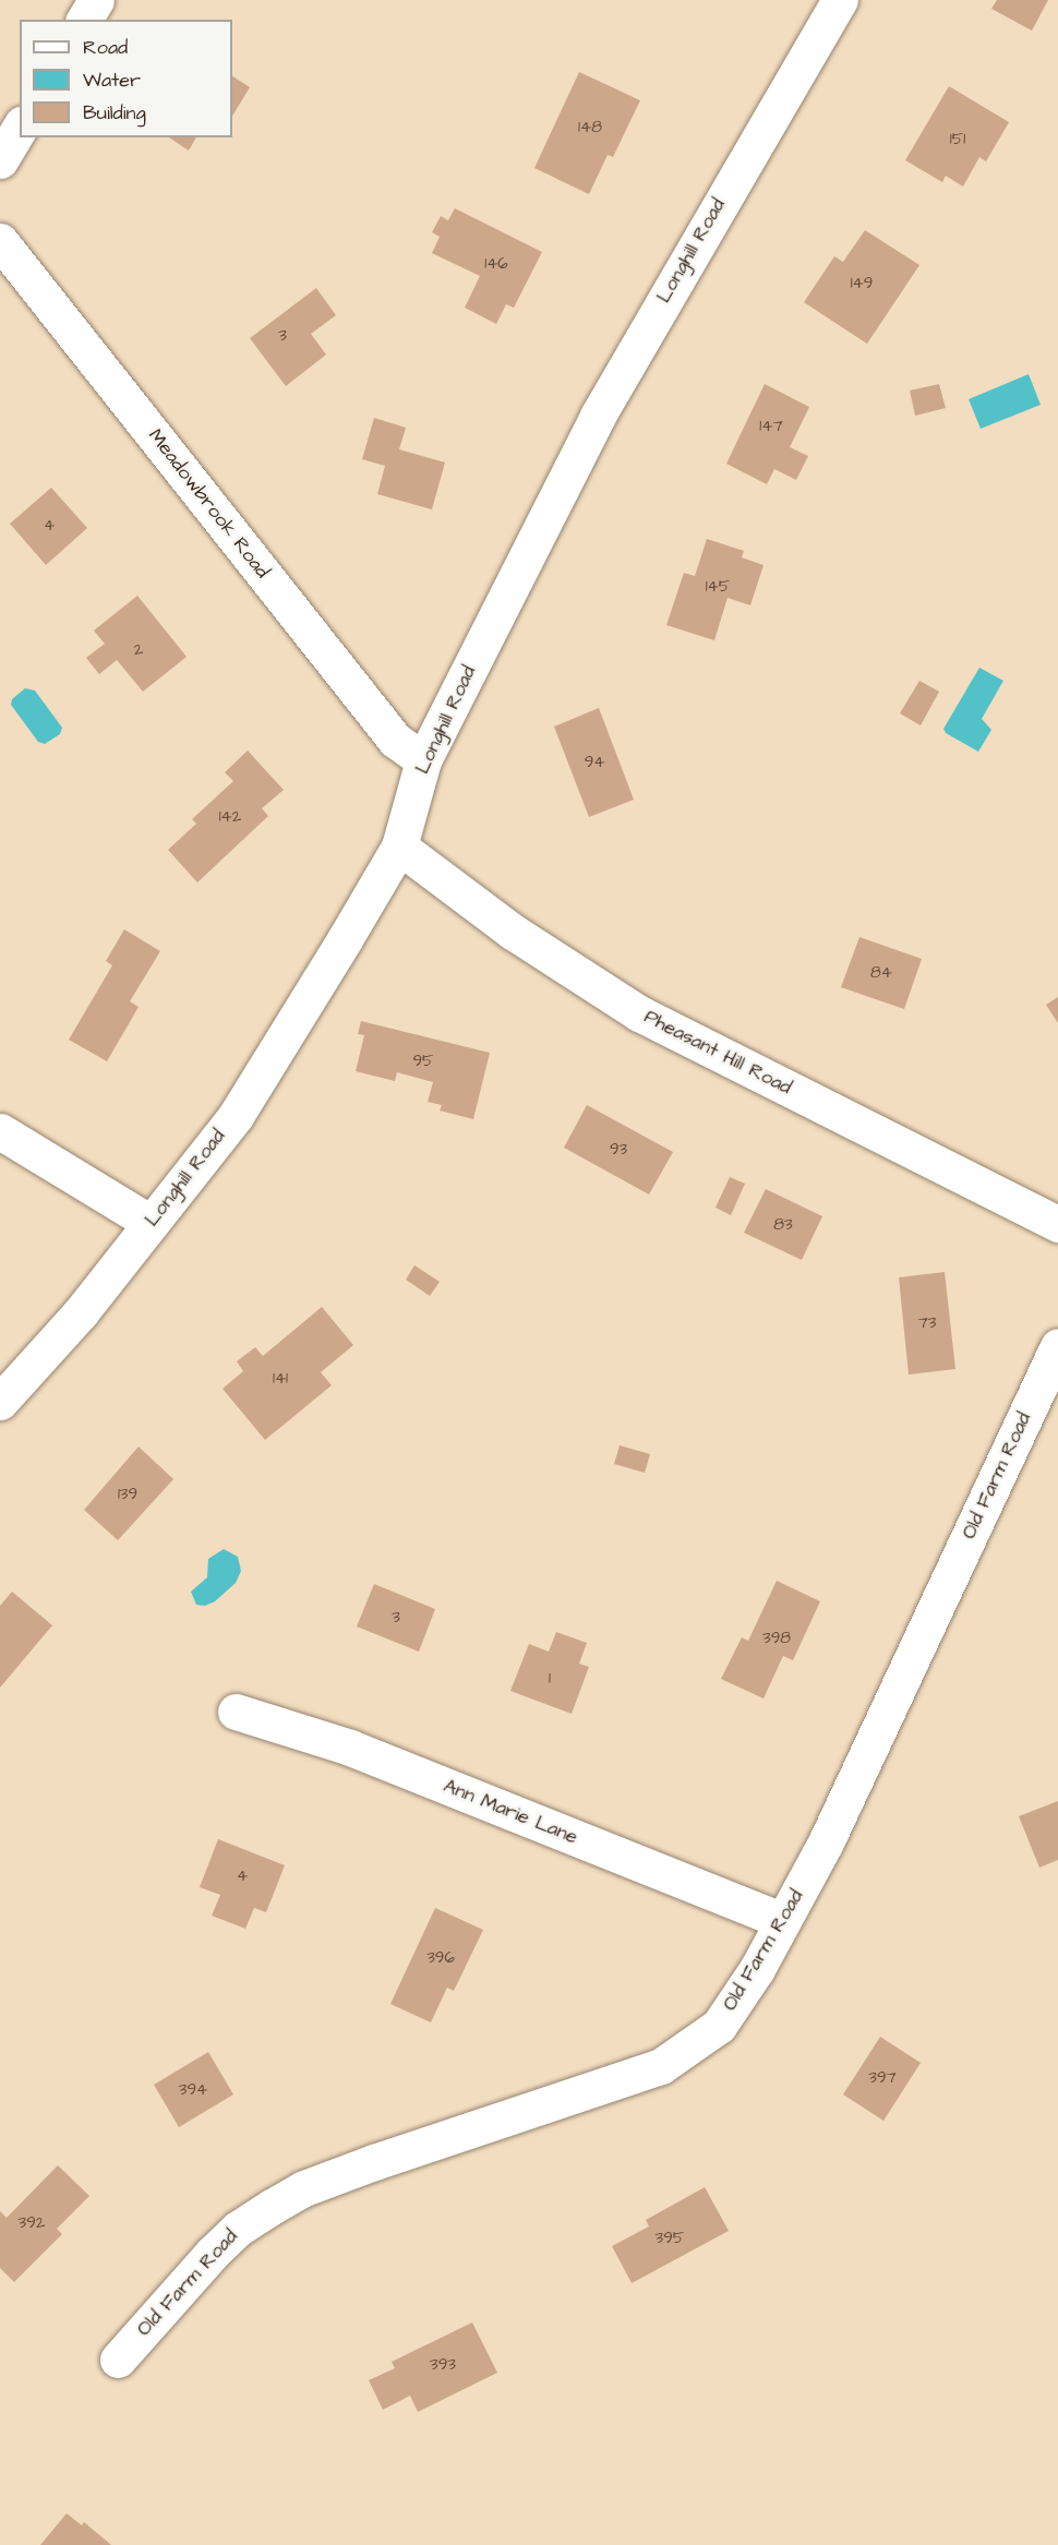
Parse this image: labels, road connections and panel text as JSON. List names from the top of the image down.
{
  "streets": {
    "street": [
      "Longhill Road",
      "Meadowbrook Road",
      "Pheasant Hill Road",
      "Old Farm Road",
      "Ann Marie Lane"
    ]
  },
  "crossings": [
    ["Longhill Road", "Meadowbrook Road"],
    ["Longhill Road", "Pheasant Hill Road"],
    ["Old Farm Road", "Ann Marie Lane"]
  ],
  "house_numbers": [
    "148",
    "151",
    "146",
    "149",
    "3",
    "147",
    "4",
    "145",
    "2",
    "94",
    "142",
    "84",
    "95",
    "93",
    "83",
    "73",
    "141",
    "139",
    "3",
    "398",
    "1",
    "4",
    "396",
    "397",
    "394",
    "392",
    "395",
    "393"
  ],
  "legend": ["Road", "Water", "Building"]
}
